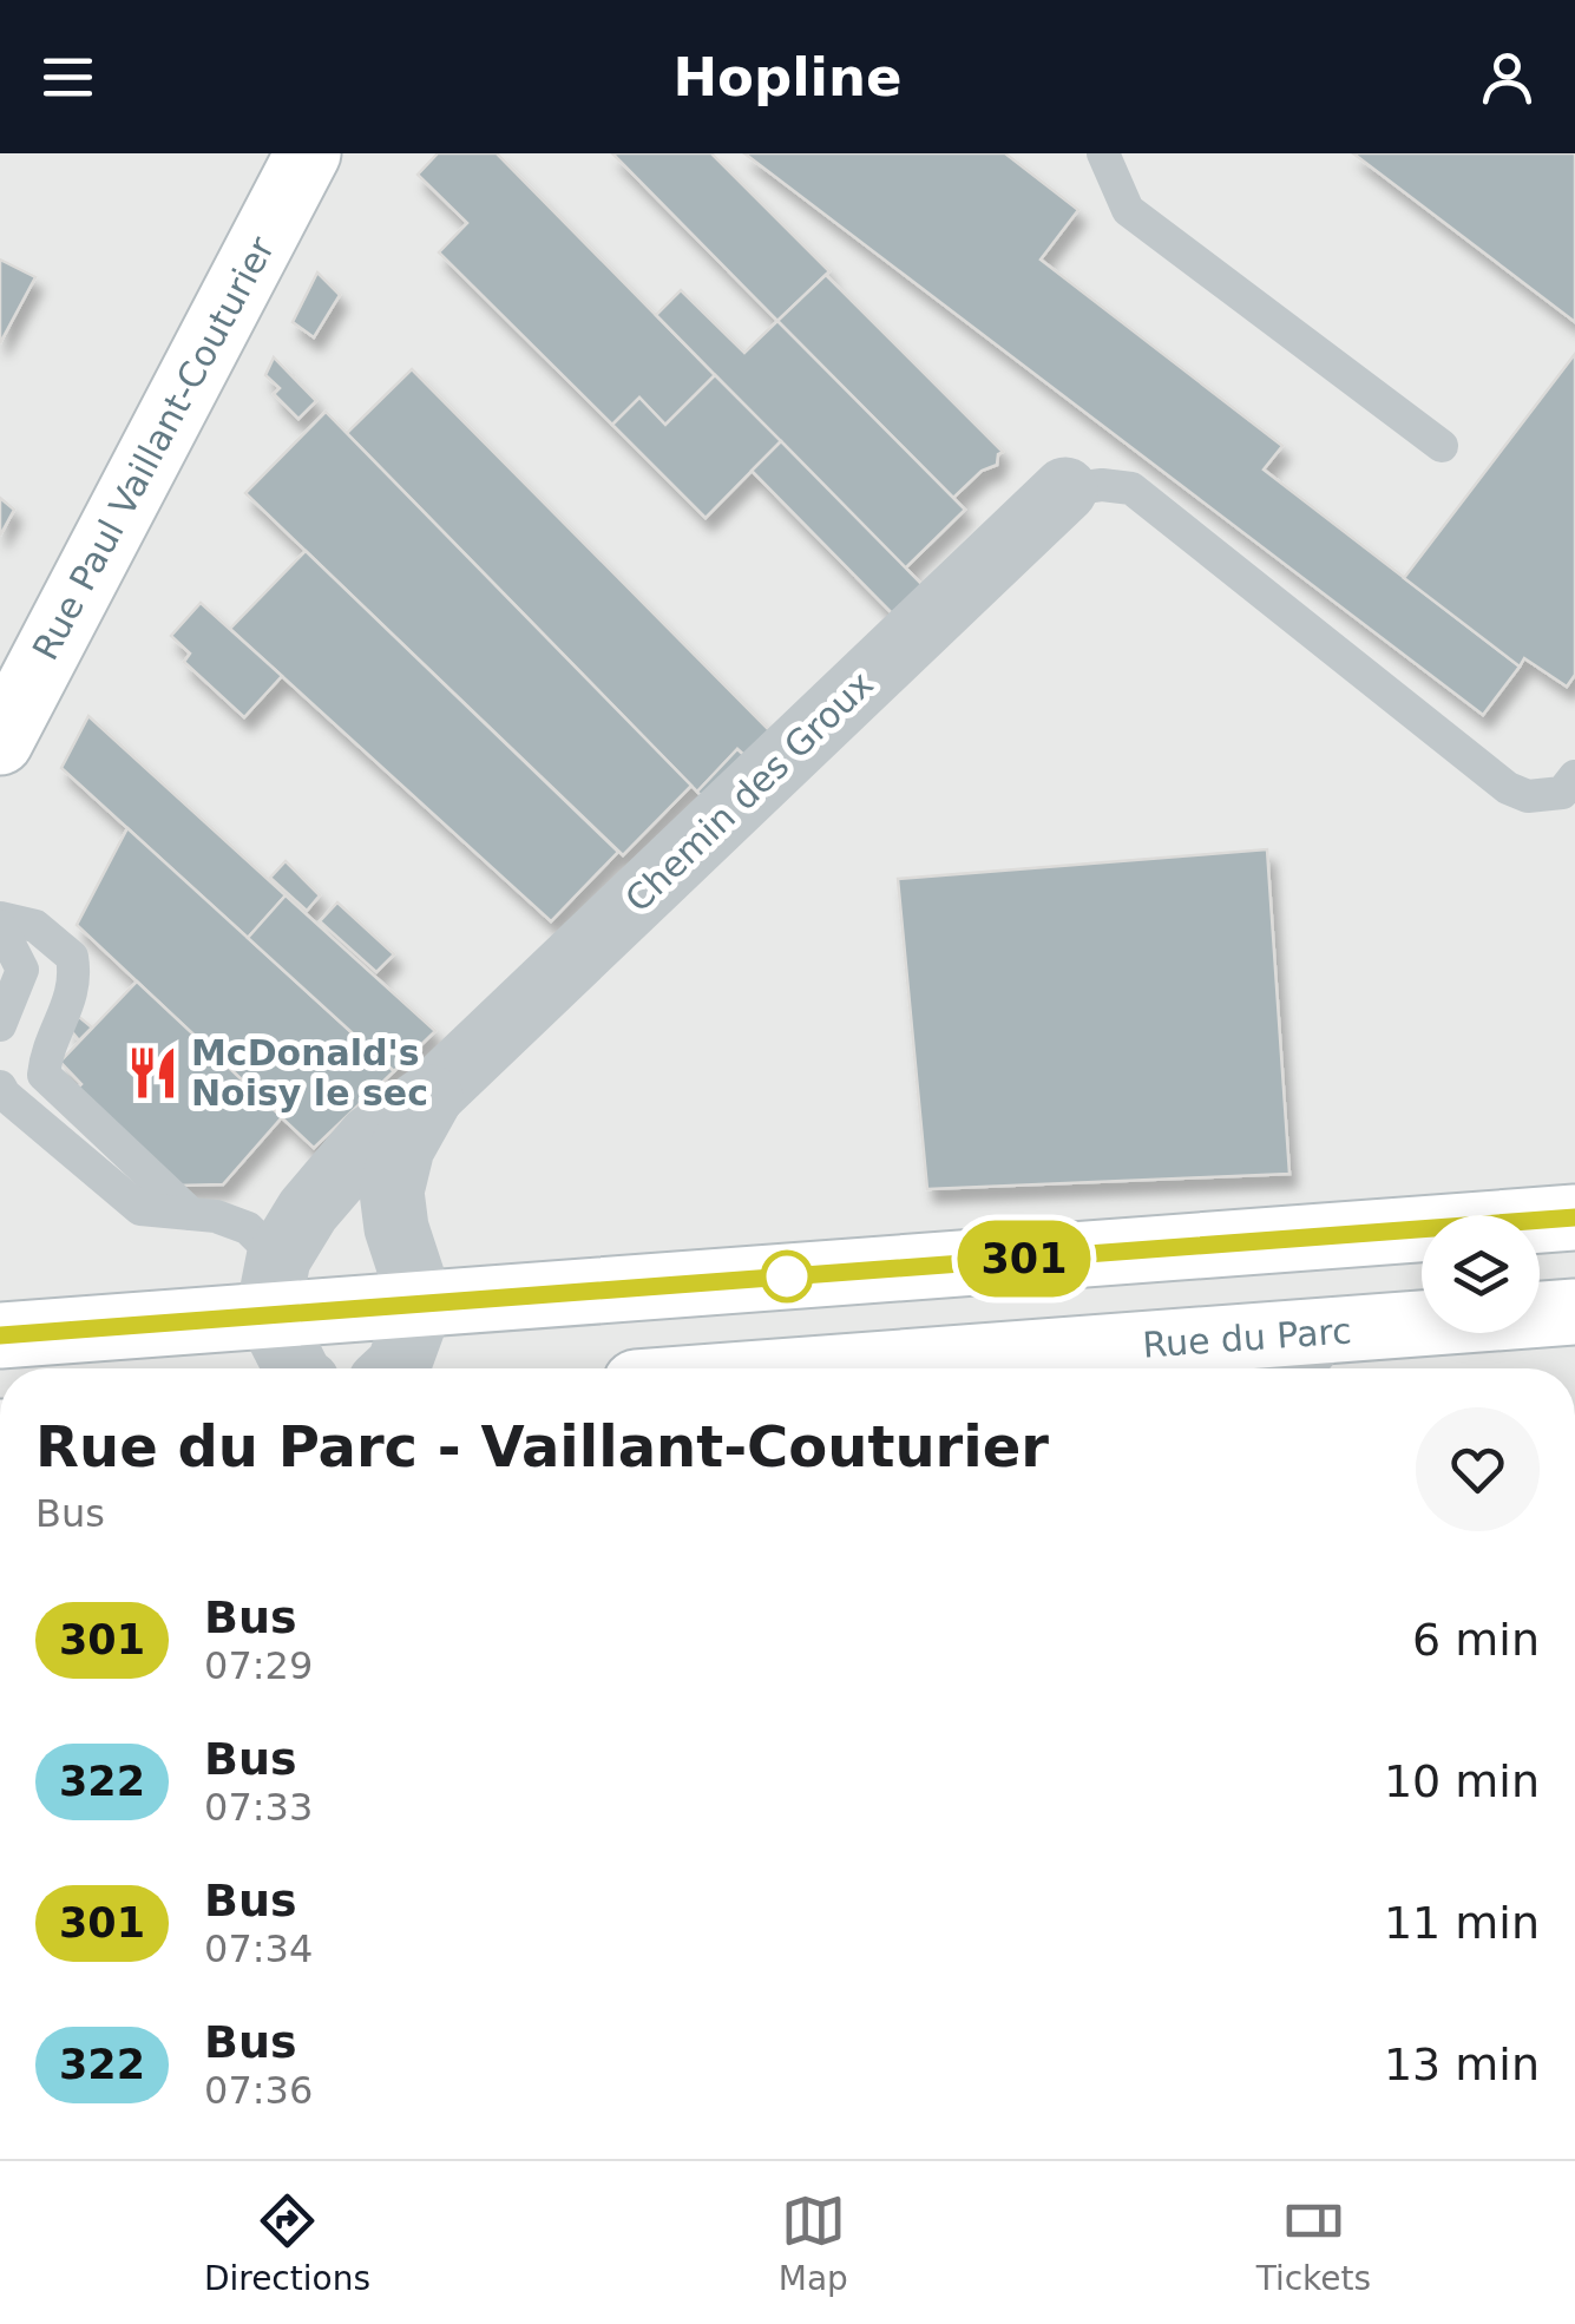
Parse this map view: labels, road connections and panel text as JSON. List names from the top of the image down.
{
  "streets": {
    "main road": ["Rue Paul Vaillant-Couturier", "Rue du Parc"],
    "street": ["Chemin des Groux"]
  },
  "places": {
    "restaurant": ["McDonald's Noisy le sec"]
  },
  "lines": ["bus line 301"],
  "page": {
    "header": "Hopline",
    "on_map": "301",
    "heading": ["Rue du Parc - Vaillant-Couturier", "Bus"],
    "list": [
      {
        "mark": "301",
        "name": "Bus",
        "note": "07:29",
        "value": "6 min"
      },
      {
        "mark": "322",
        "name": "Bus",
        "note": "07:33",
        "value": "10 min"
      },
      {
        "mark": "301",
        "name": "Bus",
        "note": "07:34",
        "value": "11 min"
      },
      {
        "mark": "322",
        "name": "Bus",
        "note": "07:36",
        "value": "13 min"
      }
    ],
    "tabs": ["Directions", "Map", "Tickets"]
  }
}
